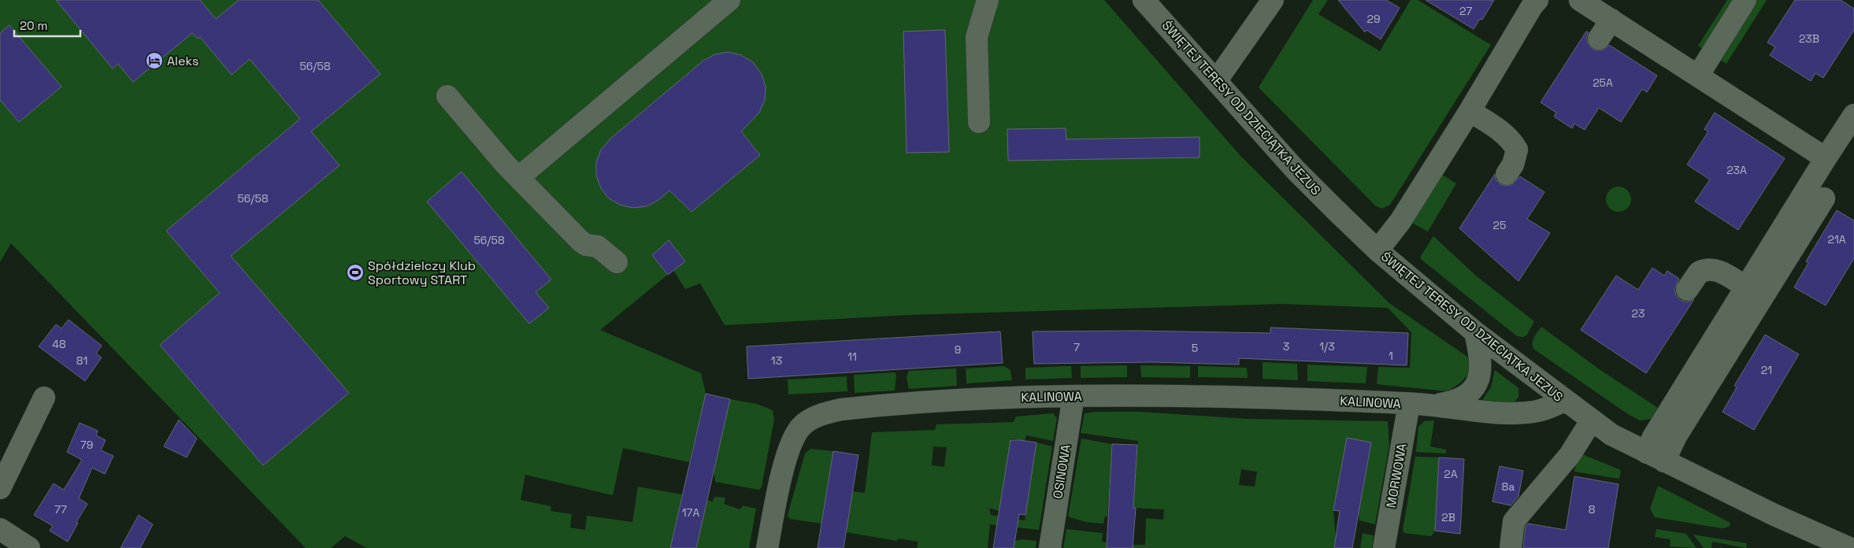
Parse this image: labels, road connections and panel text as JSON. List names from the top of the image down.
{
  "streets": {
    "street": [
      "ŚWIĘTEJ TERESY OD DZIECIĄTKA JEZUS",
      "KALINOWA",
      "OSINOWA",
      "MORWOWA"
    ]
  },
  "crossings": [
    ["ŚWIĘTEJ TERESY OD DZIECIĄTKA JEZUS", "KALINOWA"],
    ["KALINOWA", "OSINOWA"],
    ["KALINOWA", "MORWOWA"]
  ],
  "places": {
    "hotel": ["Aleks"],
    "sports": ["Spółdzielczy Klub Sportowy START"]
  },
  "house_numbers": [
    "27",
    "29",
    "23B",
    "56/58",
    "25A",
    "23A",
    "56/58",
    "25",
    "21A",
    "56/58",
    "23",
    "48",
    "3",
    "1/3",
    "7",
    "5",
    "9",
    "1",
    "11",
    "81",
    "13",
    "21",
    "79",
    "2A",
    "8a",
    "77",
    "8",
    "17A",
    "2B"
  ],
  "scale_bar": "20 m"
}
